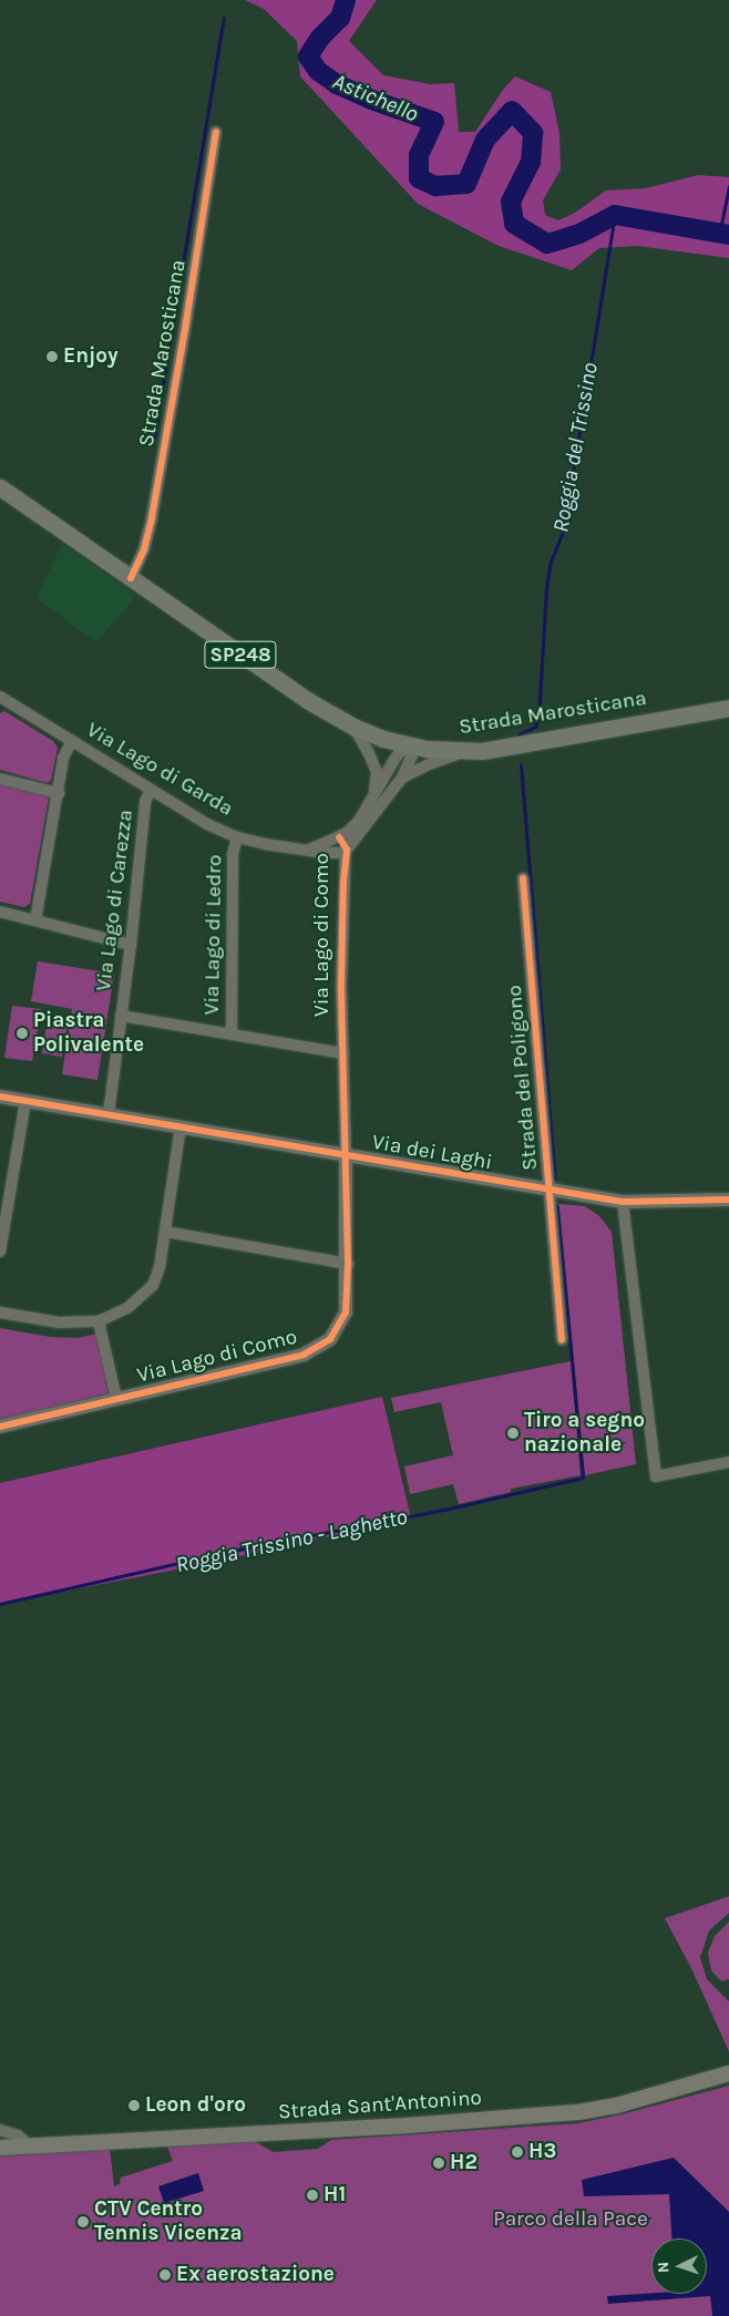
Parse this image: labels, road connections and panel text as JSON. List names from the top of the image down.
{
  "streets": {
    "main road": ["Strada Marosticana", "SP248", "Strada Sant'Antonino"],
    "street": [
      "Via Lago di Garda",
      "Via Lago di Carezza",
      "Via Lago di Ledro",
      "Via Lago di Como",
      "Strada del Poligono",
      "Via dei Laghi"
    ]
  },
  "crossings": [
    ["Strada Marosticana", "Via Lago di Garda"],
    ["Via Lago di Garda", "Via Lago di Carezza"],
    ["Via Lago di Garda", "Via Lago di Ledro"],
    ["Via Lago di Garda", "Via Lago di Como"],
    ["Via Lago di Carezza", "Via dei Laghi"],
    ["Via Lago di Como", "Via dei Laghi"],
    ["Strada del Poligono", "Via dei Laghi"]
  ],
  "water": ["Astichello", "Roggia del Trissino", "Roggia Trissino - Laghetto"],
  "parks": ["Parco della Pace"],
  "places": [
    "Enjoy",
    "Piastra Polivalente",
    "Tiro a segno nazionale",
    "Leon d'oro",
    "H3",
    "H2",
    "H1",
    "CTV Centro Tennis Vicenza",
    "Ex aerostazione"
  ],
  "north": "left"
}
